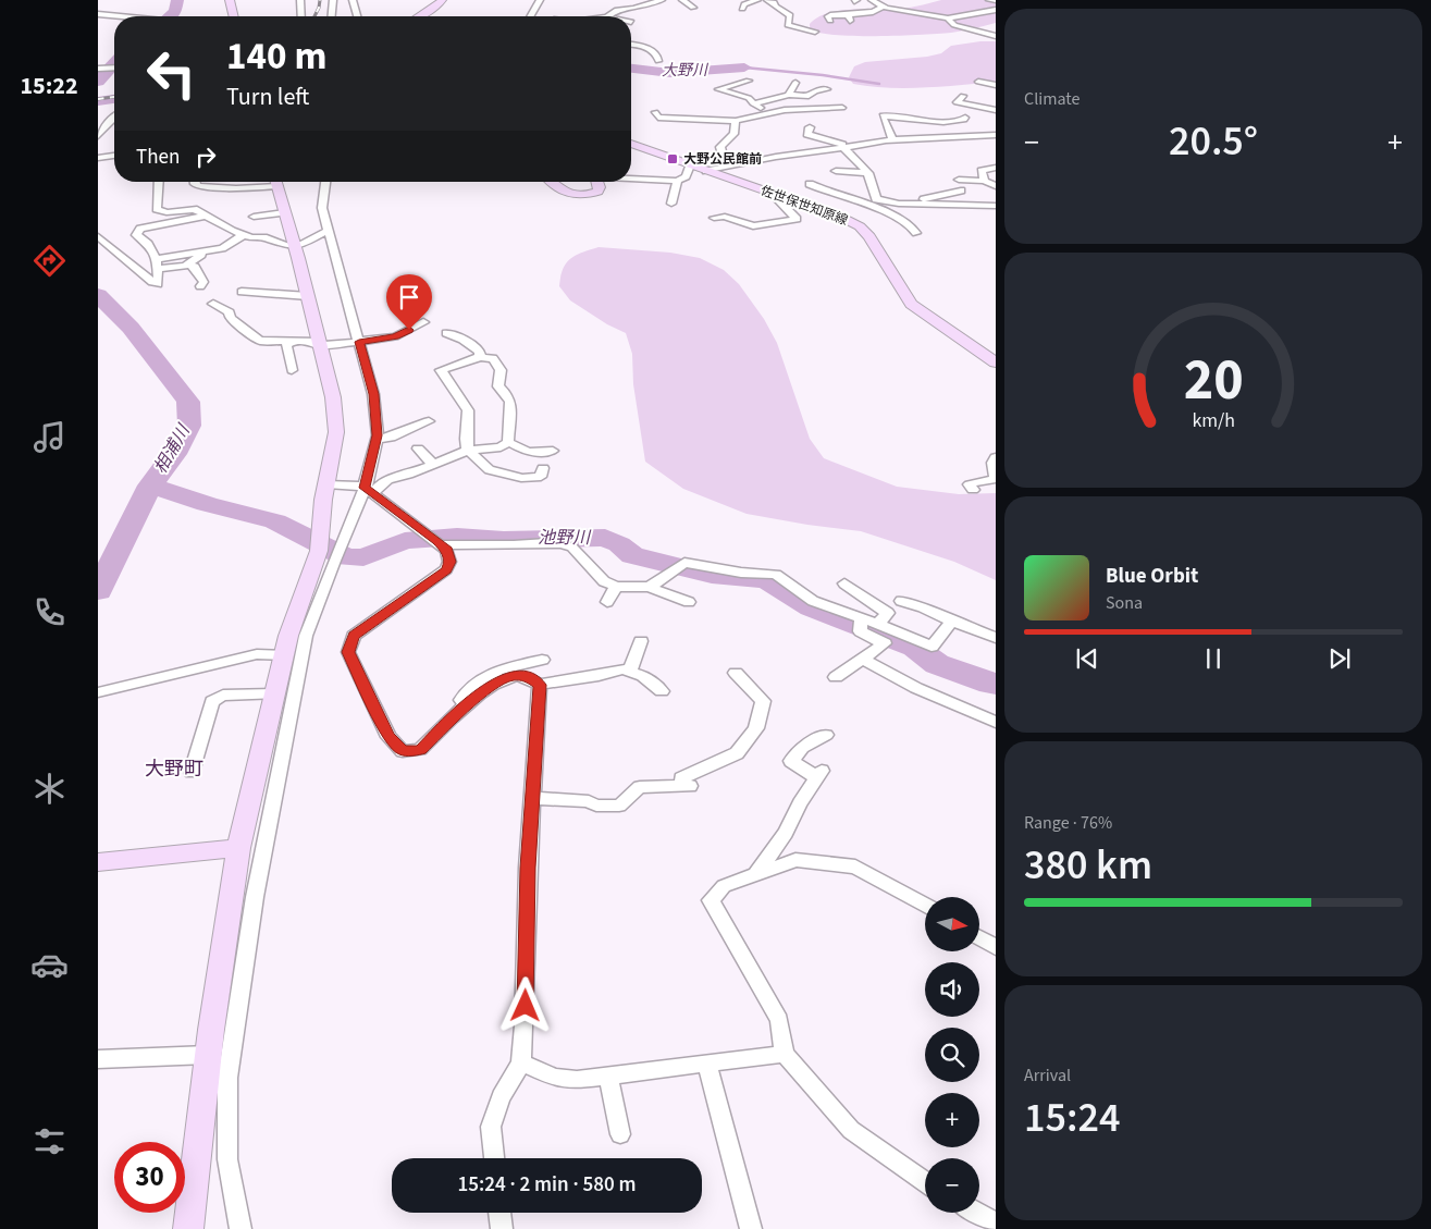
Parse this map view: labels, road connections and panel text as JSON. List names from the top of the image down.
{
  "streets": {
    "street": ["佐世保世知原線"]
  },
  "districts": ["大野町"],
  "water": ["大野川", "相浦川", "池野川"],
  "places": {
    "transit": ["大野公民館前"]
  },
  "north": "right",
  "page": {
    "tabs": "15:22",
    "tile": [
      "Climate",
      ["Range · 76%", "380 km"],
      ["Arrival", "15:24"]
    ],
    "turn": ["140 m", "Turn left"],
    "heat": ["−", "20.5°", "+"],
    "then": "Then",
    "song": ["Blue Orbit", "Sona"],
    "map_buttons": ["+", "−"],
    "limit": "30",
    "trip": "15:24 · 2 min · 580 m",
    "gauge": ["20", "km/h"]
  }
}
